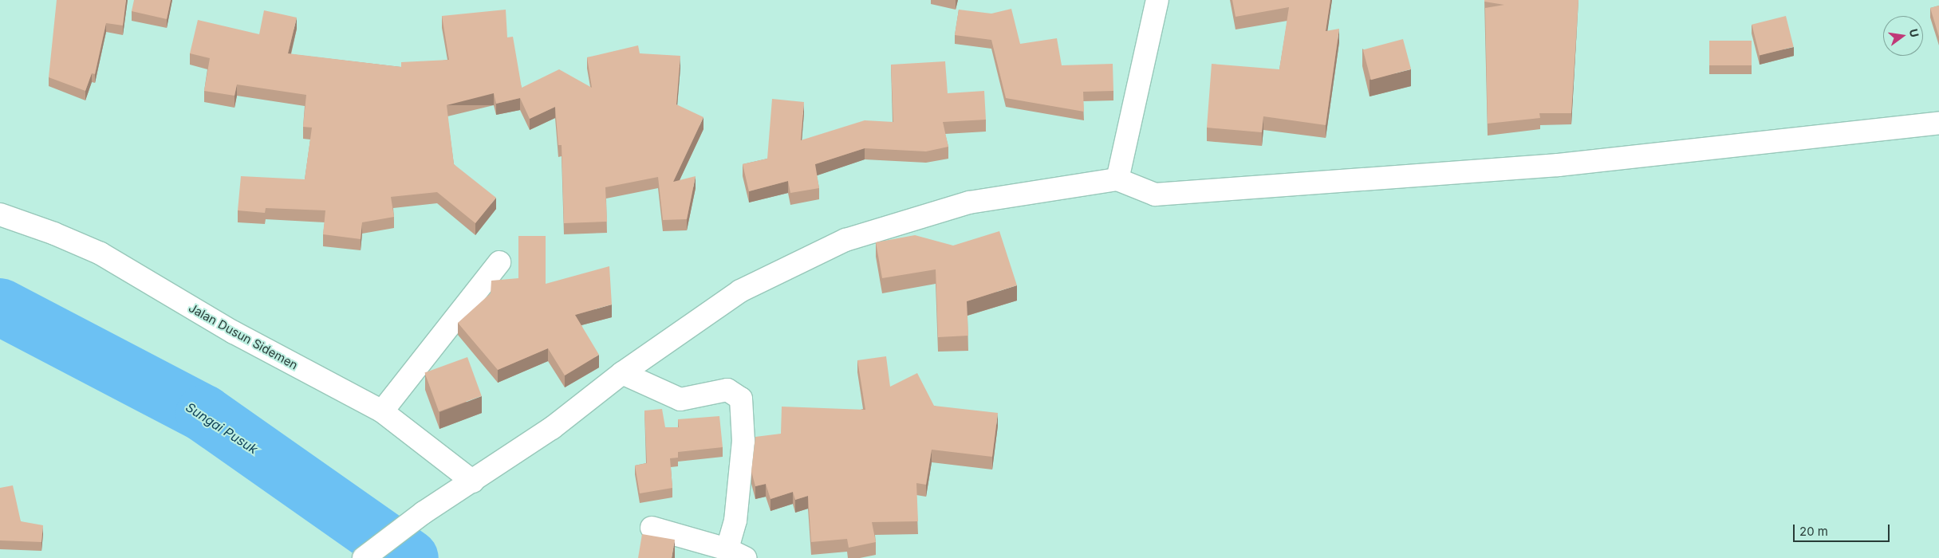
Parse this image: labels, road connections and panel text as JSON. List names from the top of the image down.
{
  "streets": {
    "main road": ["Jalan Dusun Sidemen"]
  },
  "water": ["Sungai Pusuk"],
  "scale_bar": "20 m",
  "north": "right"
}
